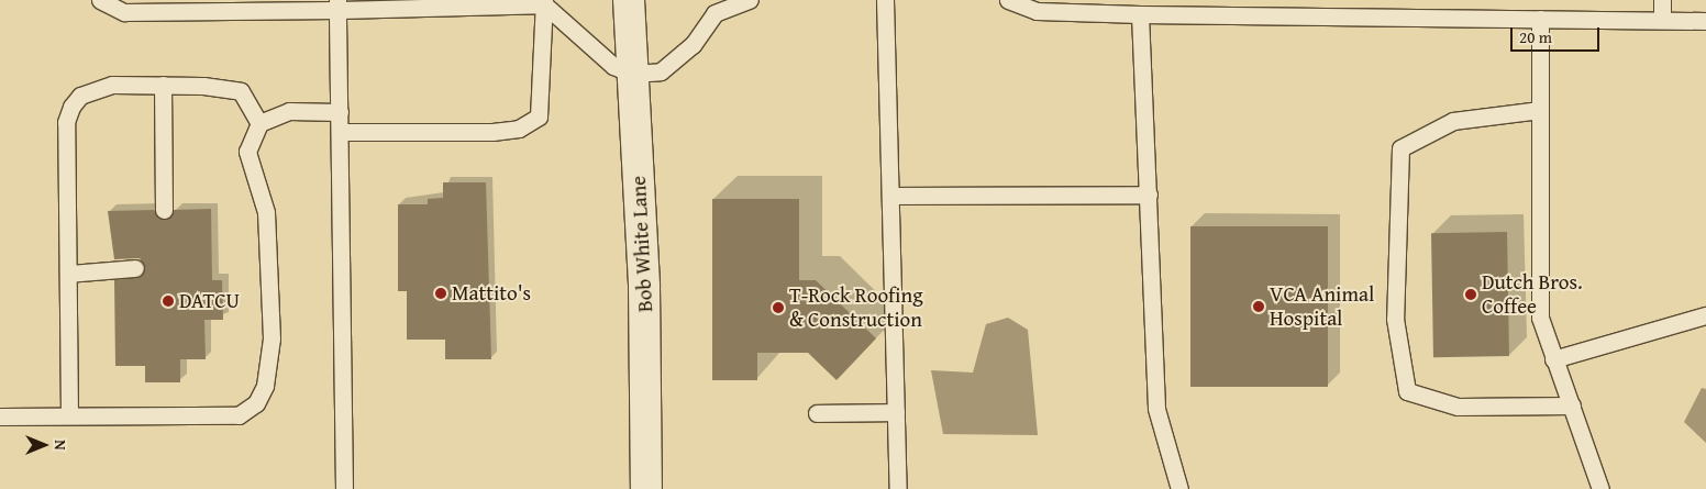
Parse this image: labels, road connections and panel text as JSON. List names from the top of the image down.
{
  "streets": {
    "street": ["Bob White Lane"]
  },
  "places": [
    "Mattito's",
    "Dutch Bros. Coffee",
    "DATCU",
    "VCA Animal Hospital",
    "T-Rock Roofing & Construction"
  ],
  "scale_bar": "20 m",
  "north": "right"
}
